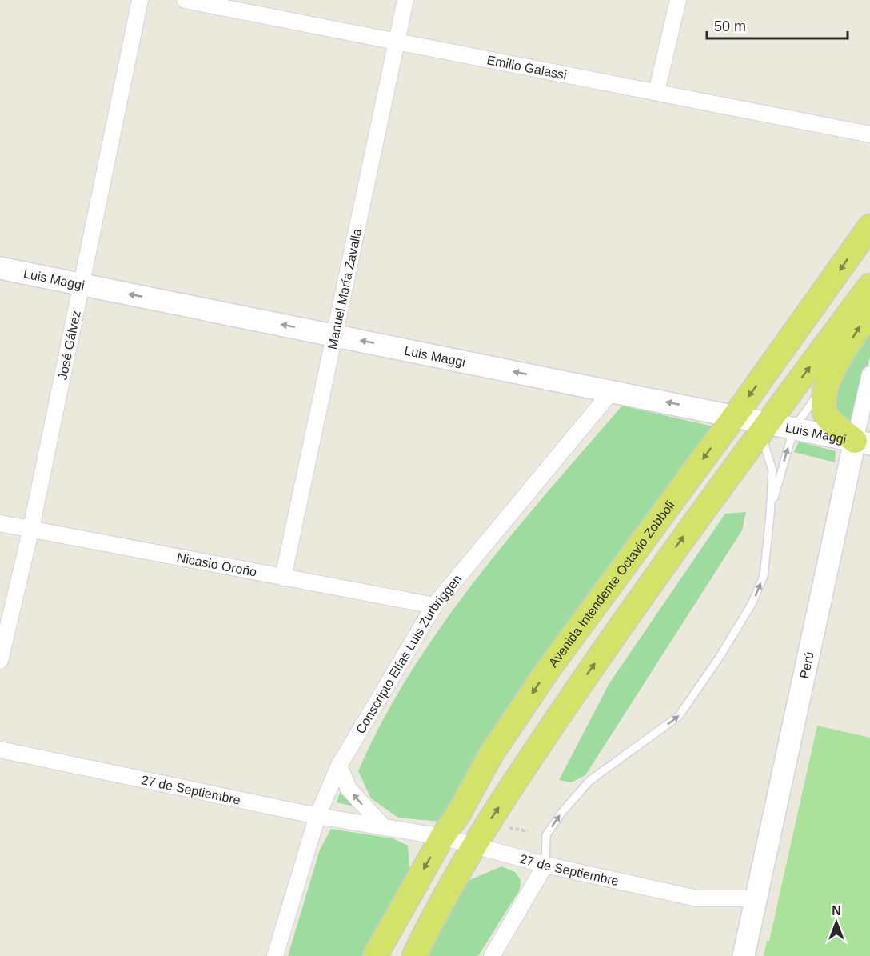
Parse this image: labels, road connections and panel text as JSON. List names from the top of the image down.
{
  "streets": {
    "main road": ["Avenida Intendente Octavio Zobboli"],
    "street": [
      "Emilio Galassi",
      "Luis Maggi",
      "Manuel María Zavalla",
      "José Gálvez",
      "Nicasio Oroño",
      "Conscripto Elías Luis Zurbriggen",
      "Perú",
      "27 de Septiembre"
    ]
  },
  "crossings": [
    ["Emilio Galassi", "Manuel María Zavalla"],
    ["Luis Maggi", "Manuel María Zavalla"],
    ["Luis Maggi", "José Gálvez"],
    ["Luis Maggi", "Avenida Intendente Octavio Zobboli"],
    ["Luis Maggi", "Conscripto Elías Luis Zurbriggen"],
    ["Luis Maggi", "Perú"],
    ["Manuel María Zavalla", "Nicasio Oroño"],
    ["José Gálvez", "Nicasio Oroño"],
    ["Nicasio Oroño", "Conscripto Elías Luis Zurbriggen"],
    ["Avenida Intendente Octavio Zobboli", "27 de Septiembre"],
    ["Conscripto Elías Luis Zurbriggen", "27 de Septiembre"],
    ["Perú", "27 de Septiembre"]
  ],
  "one_way": ["Luis Maggi"],
  "scale_bar": "50 m",
  "north": "top"
}
